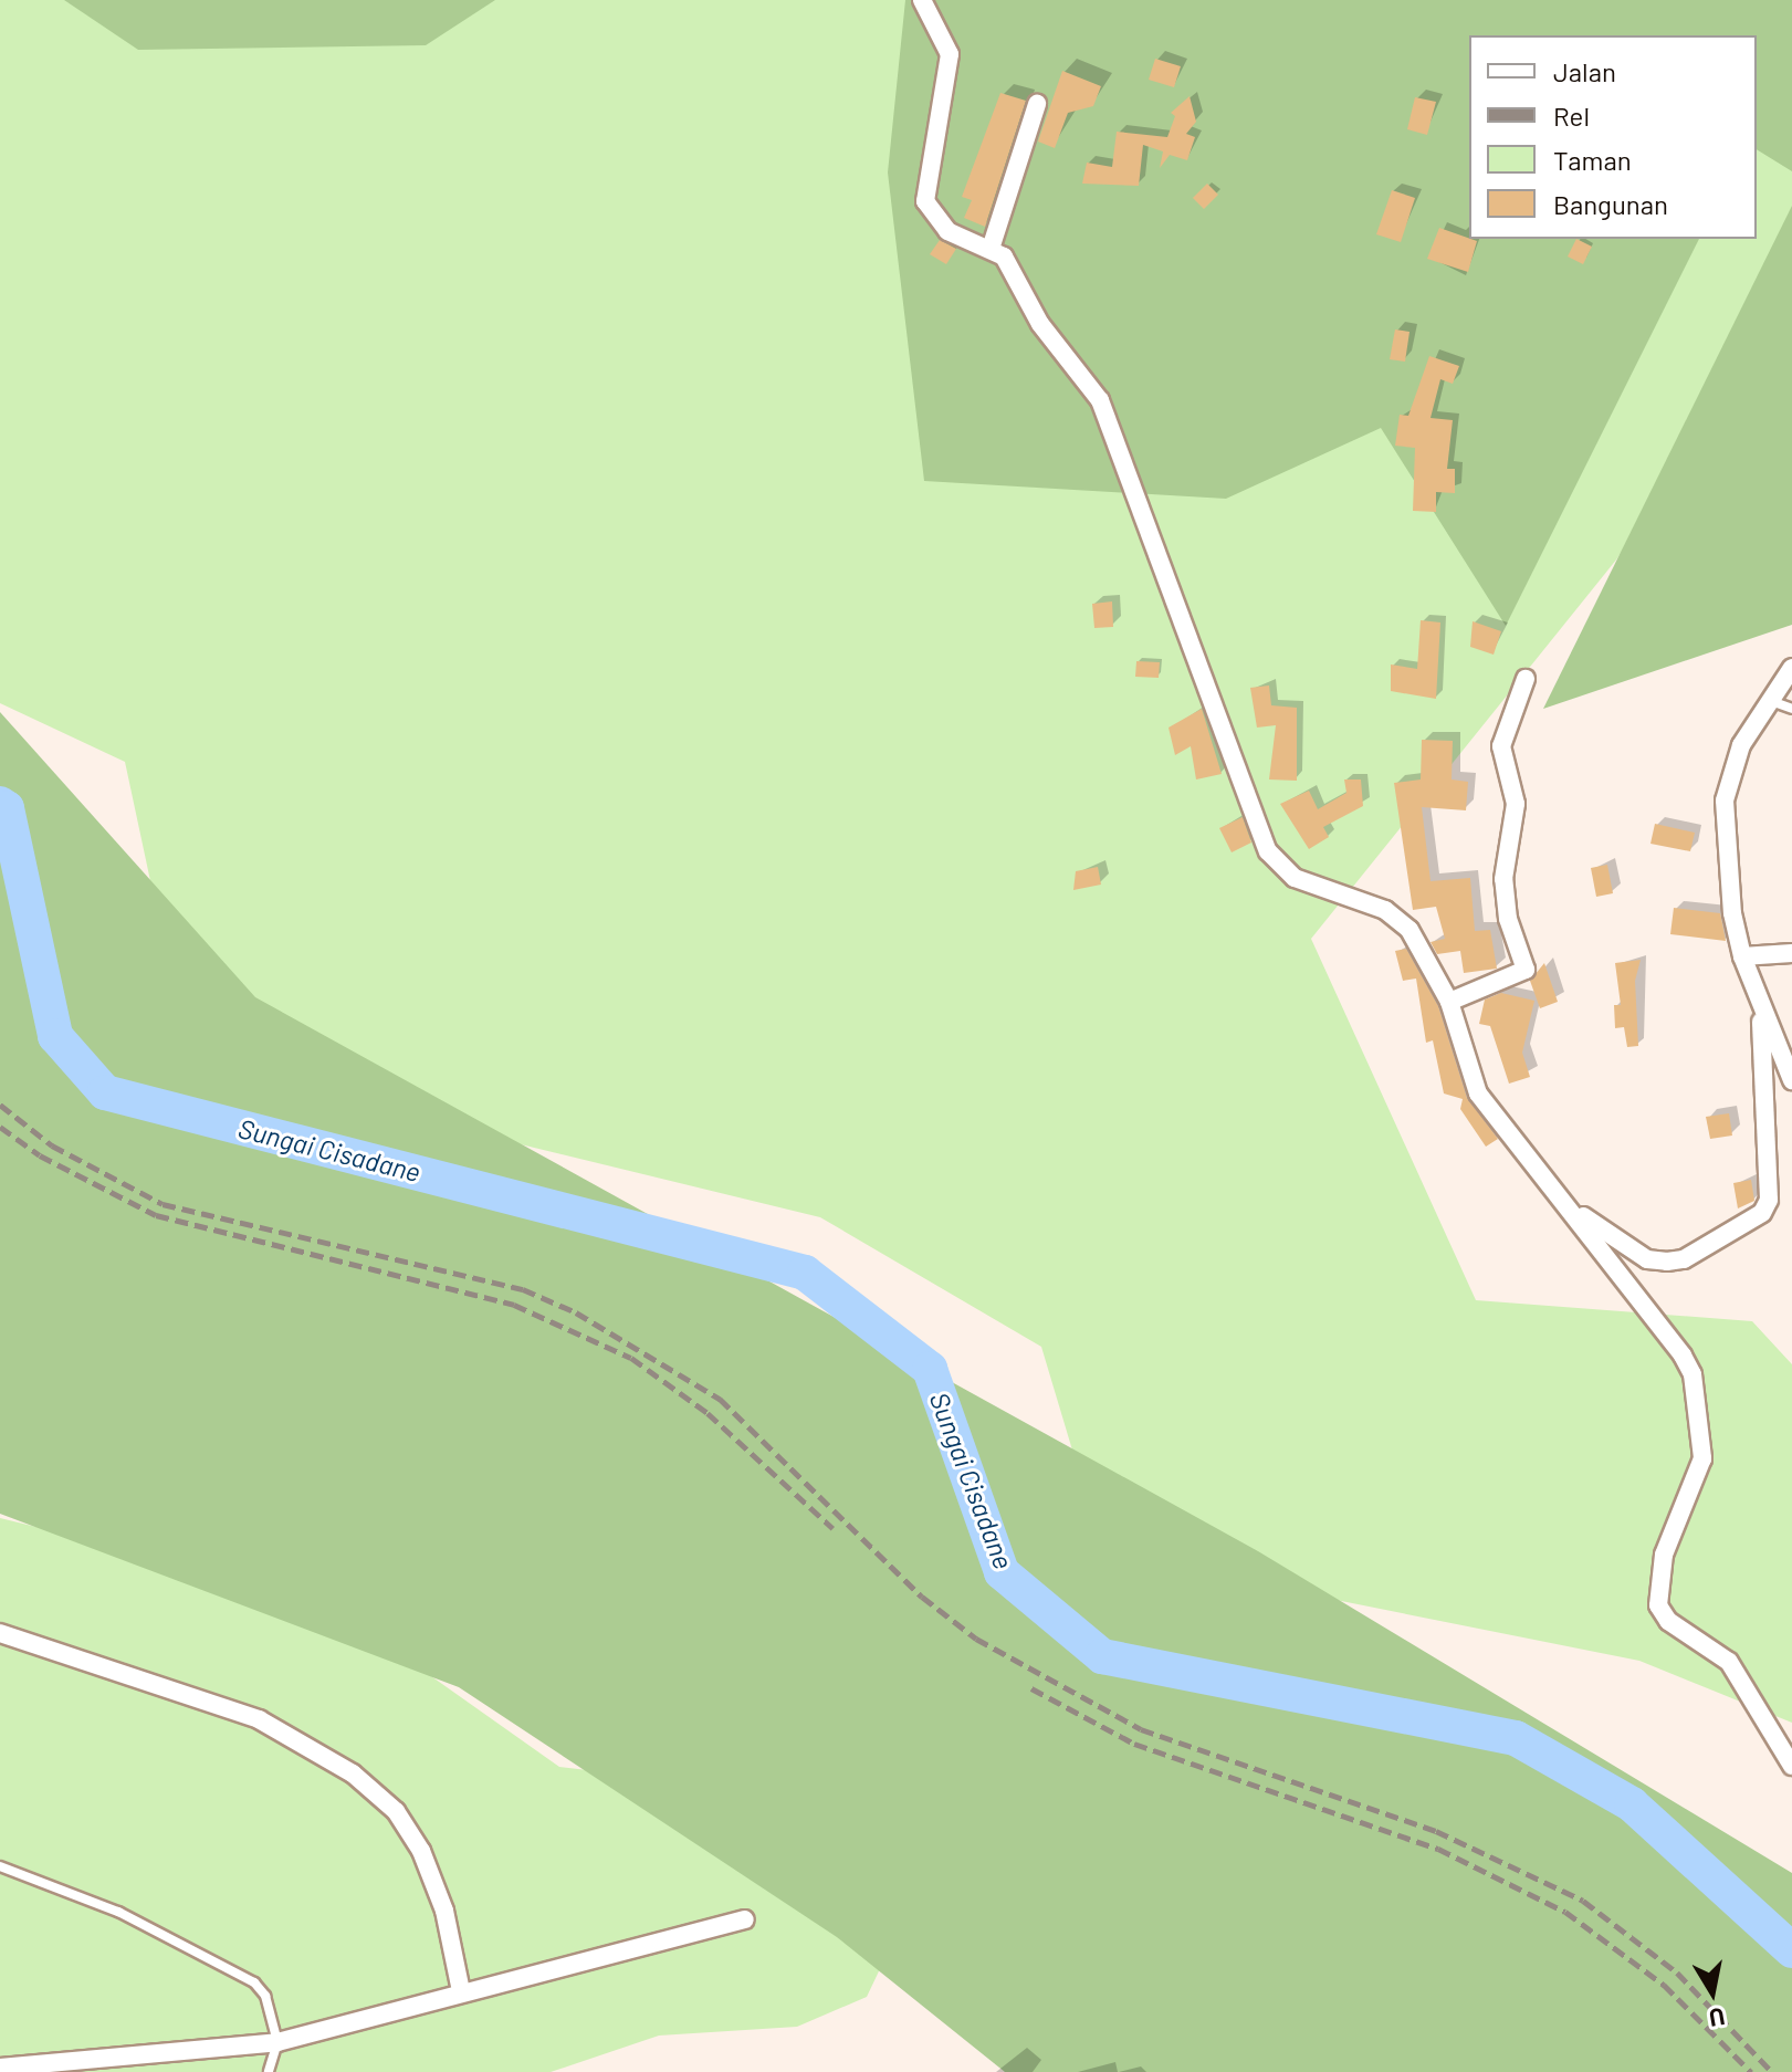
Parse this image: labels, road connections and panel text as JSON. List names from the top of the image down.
{
  "water": ["Sungai Cisadane"],
  "legend": [
    "Jalan",
    "Rel",
    "Taman",
    "Bangunan"
  ],
  "north": "bottom"
}
